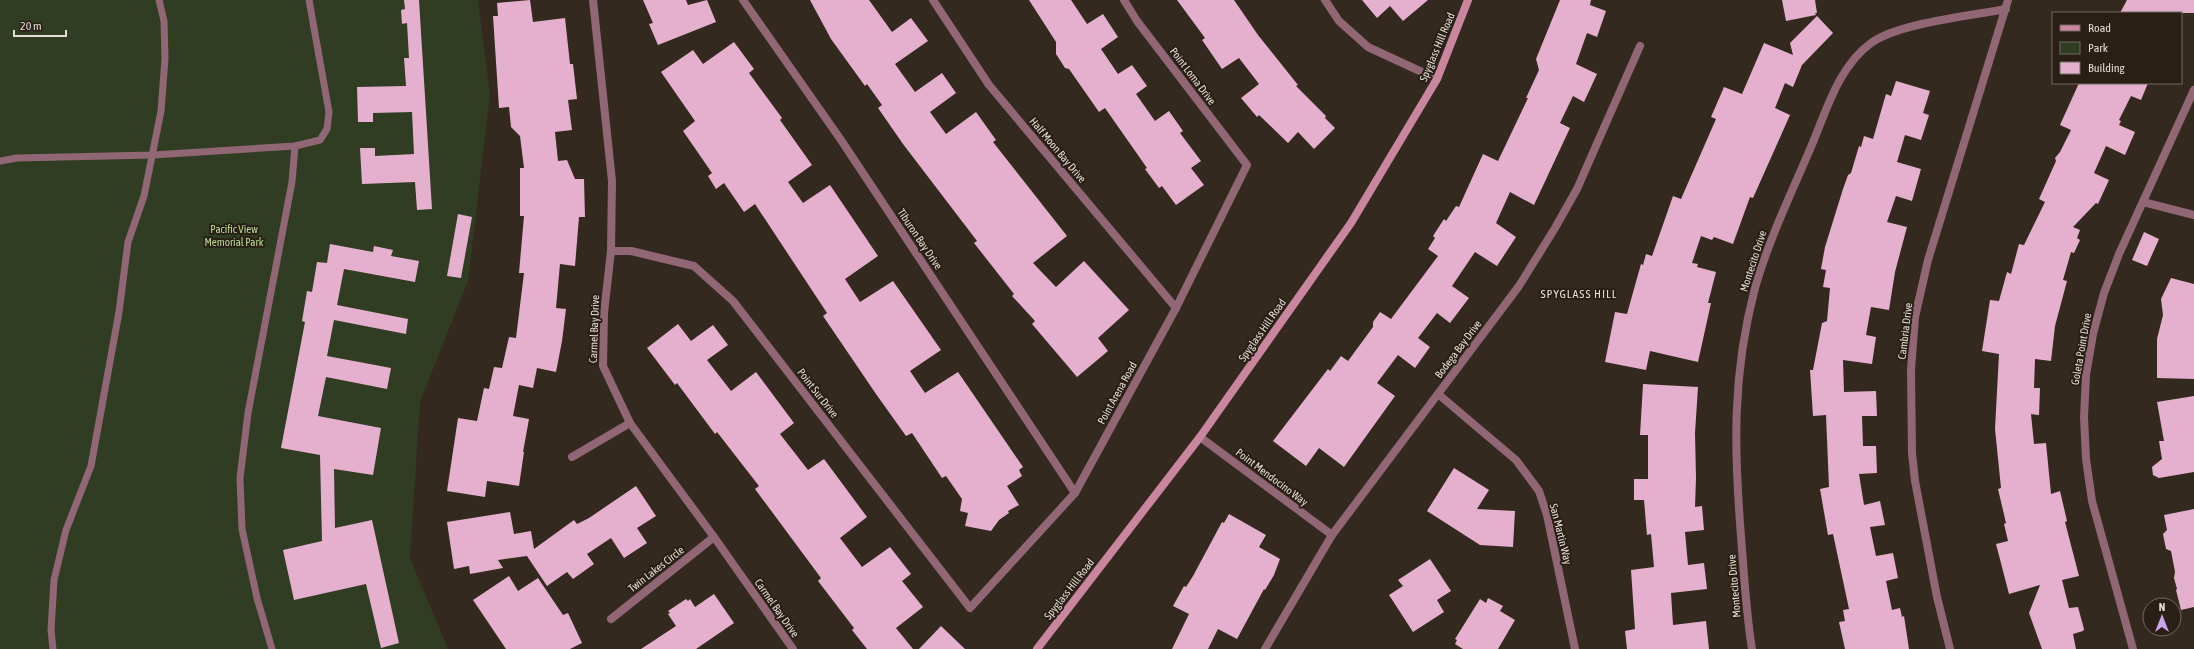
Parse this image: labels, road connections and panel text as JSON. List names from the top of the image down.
{
  "streets": {
    "main road": ["Spyglass Hill Road"],
    "street": [
      "Point Loma Drive",
      "Half Moon Bay Drive",
      "Tiburon Bay Drive",
      "Montecito Drive",
      "Carmel Bay Drive",
      "Cambria Drive",
      "Bodega Bay Drive",
      "Goleta Point Drive",
      "Point Sur Drive",
      "Point Arena Road",
      "Point Mendocino Way",
      "San Martin Way",
      "Twin Lakes Circle"
    ]
  },
  "crossings": [
    ["Spyglass Hill Road", "Point Mendocino Way"],
    ["Point Loma Drive", "Point Arena Road"],
    ["Half Moon Bay Drive", "Point Arena Road"],
    ["Tiburon Bay Drive", "Point Arena Road"],
    ["Montecito Drive", "Cambria Drive"],
    ["Carmel Bay Drive", "Point Sur Drive"],
    ["Carmel Bay Drive", "Twin Lakes Circle"],
    ["Bodega Bay Drive", "Point Mendocino Way"],
    ["Bodega Bay Drive", "San Martin Way"],
    ["Point Sur Drive", "Point Arena Road"]
  ],
  "districts": ["SPYGLASS HILL"],
  "parks": ["Pacific View Memorial Park"],
  "legend": ["Road", "Park", "Building"],
  "scale_bar": "20 m",
  "north": "top"
}
